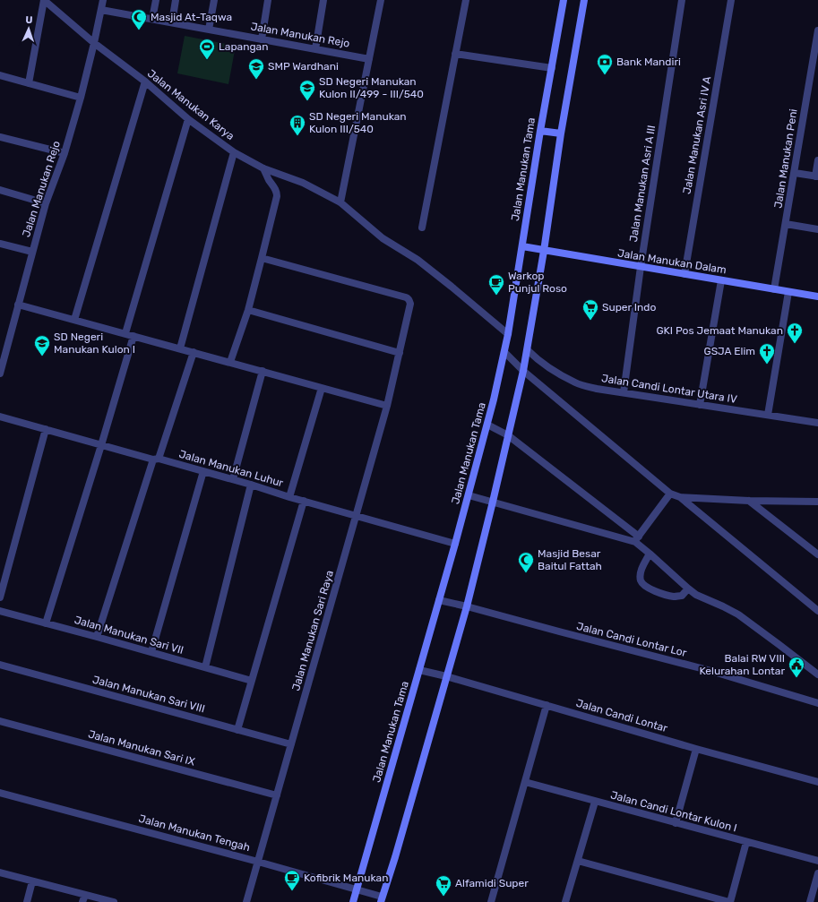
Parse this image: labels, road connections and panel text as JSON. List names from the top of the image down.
{
  "streets": {
    "street": [
      "Jalan Manukan Rejo",
      "Jalan Manukan Karya",
      "Jalan Manukan Asri IV A",
      "Jalan Manukan Peni",
      "Jalan Manukan Tama",
      "Jalan Manukan Asri A III",
      "Jalan Manukan Dalam",
      "Jalan Candi Lontar Utara IV",
      "Jalan Manukan Luhur",
      "Jalan Manukan Sari Raya",
      "Jalan Manukan Sari VII",
      "Jalan Candi Lontar Lor",
      "Jalan Manukan Sari VIII",
      "Jalan Candi Lontar",
      "Jalan Manukan Sari IX",
      "Jalan Candi Lontar Kulon I",
      "Jalan Manukan Tengah"
    ]
  },
  "crossings": [
    ["Jalan Manukan Rejo", "Jalan Manukan Karya"],
    ["Jalan Manukan Karya", "Jalan Manukan Tama"],
    ["Jalan Manukan Asri IV A", "Jalan Manukan Dalam"],
    ["Jalan Manukan Peni", "Jalan Manukan Dalam"],
    ["Jalan Manukan Tama", "Jalan Manukan Dalam"],
    ["Jalan Manukan Tama", "Jalan Manukan Luhur"],
    ["Jalan Manukan Tama", "Jalan Candi Lontar Lor"],
    ["Jalan Manukan Tama", "Jalan Candi Lontar"],
    ["Jalan Manukan Tama", "Jalan Manukan Tengah"],
    ["Jalan Manukan Asri A III", "Jalan Manukan Dalam"],
    ["Jalan Manukan Asri A III", "Jalan Candi Lontar Utara IV"],
    ["Jalan Manukan Luhur", "Jalan Manukan Sari Raya"],
    ["Jalan Manukan Sari Raya", "Jalan Manukan Sari VIII"],
    ["Jalan Manukan Sari Raya", "Jalan Manukan Sari IX"],
    ["Jalan Manukan Sari Raya", "Jalan Manukan Tengah"]
  ],
  "places": {
    "mosque": ["Masjid At-Taqwa", "Masjid Besar Baitul Fattah"],
    "sports": ["Lapangan"],
    "bank": ["Bank Mandiri"],
    "school or university": ["SMP Wardhani", "SD Negeri Manukan Kulon II/499 - III/540", "SD Negeri Manukan Kulon I"],
    "building": ["SD Negeri Manukan Kulon III/540"],
    "cafe": ["Warkop Punjul Roso", "Kofibrik Manukan"],
    "supermarket": ["Super Indo", "Alfamidi Super"],
    "church": ["GKI Pos Jemaat Manukan", "GSJA Elim"],
    "public building": ["Balai RW VIII Kelurahan Lontar"]
  },
  "north": "top"
}
